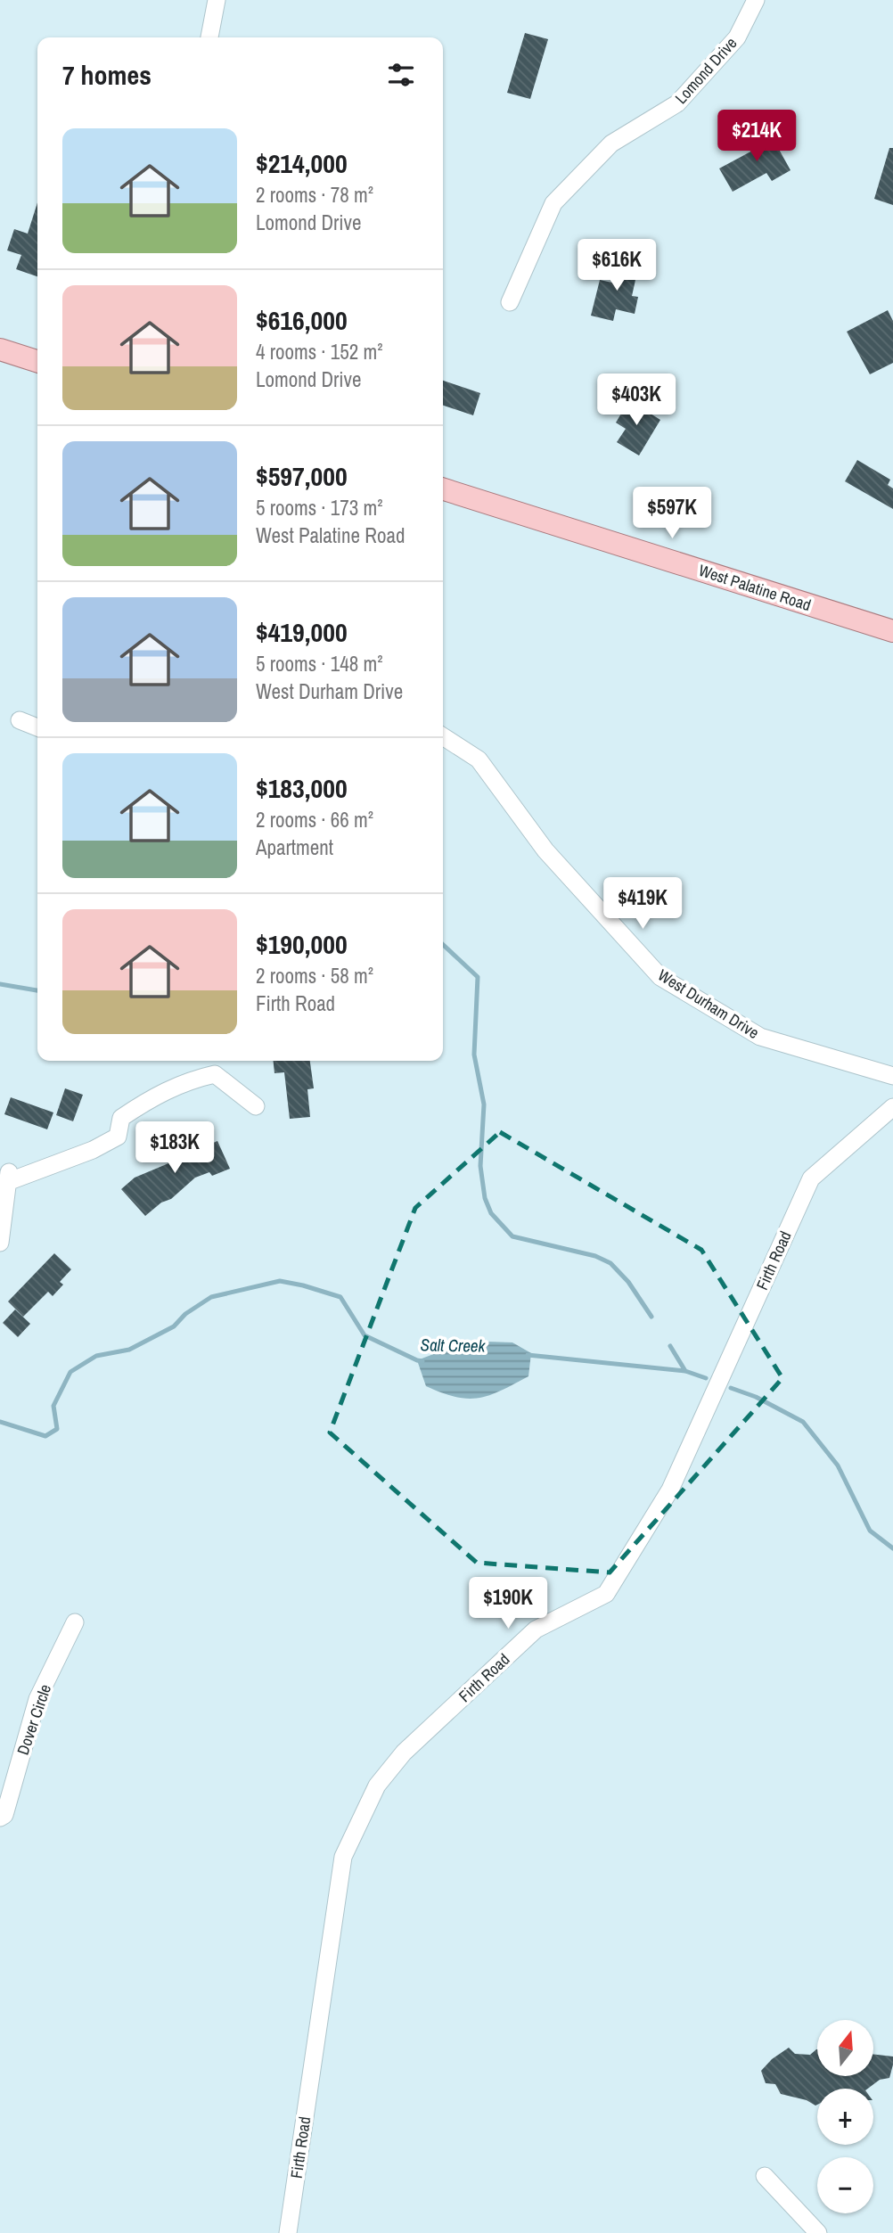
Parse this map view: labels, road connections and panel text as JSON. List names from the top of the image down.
{
  "streets": {
    "main road": ["West Palatine Road"],
    "street": [
      "Lomond Drive",
      "West Durham Drive",
      "Firth Road",
      "Dover Circle"
    ]
  },
  "water": ["Salt Creek"],
  "north": "top",
  "page": {
    "heading": "7 homes",
    "price": [
      "$214K",
      "$616K",
      "$403K",
      "$597K",
      "$419K",
      "$183K",
      "$190K"
    ],
    "list": [
      {
        "name": "$214,000",
        "note": "2 rooms · 78 m² · Lomond Drive"
      },
      {
        "name": "$616,000",
        "note": "4 rooms · 152 m² · Lomond Drive"
      },
      {
        "name": "$597,000",
        "note": "5 rooms · 173 m² · West Palatine Road"
      },
      {
        "name": "$419,000",
        "note": "5 rooms · 148 m² · West Durham Drive"
      },
      {
        "name": "$183,000",
        "note": "2 rooms · 66 m² · Apartment"
      },
      {
        "name": "$190,000",
        "note": "2 rooms · 58 m² · Firth Road"
      }
    ],
    "map_buttons": ["+", "−"]
  }
}
